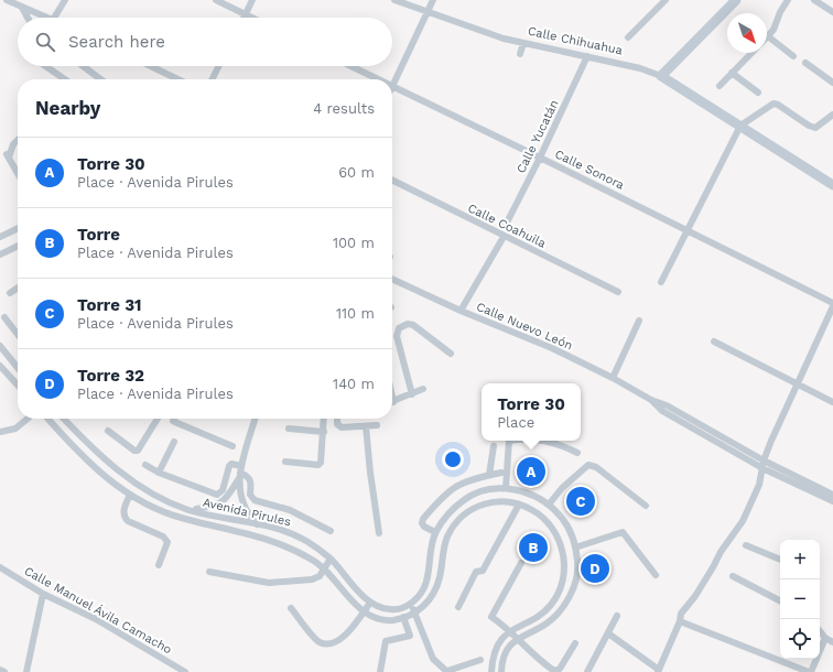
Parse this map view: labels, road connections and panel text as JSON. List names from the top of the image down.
{
  "streets": {
    "street": [
      "Calle Chihuahua",
      "Calle Yucatán",
      "Calle Sonora",
      "Calle Coahuila",
      "Calle Nuevo León",
      "Avenida Pirules",
      "Calle Manuel Ávila Camacho"
    ]
  },
  "crossings": [
    ["Calle Chihuahua", "Calle Yucatán"],
    ["Calle Yucatán", "Calle Sonora"]
  ],
  "north": "bottom right",
  "page": {
    "search": "Search here",
    "heading": ["Nearby", "4 results"],
    "list": [
      {
        "mark": "A",
        "name": "Torre 30",
        "note": "Place · Avenida Pirules",
        "value": "60 m"
      },
      {
        "mark": "B",
        "name": "Torre",
        "note": "Place · Avenida Pirules",
        "value": "100 m"
      },
      {
        "mark": "C",
        "name": "Torre 31",
        "note": "Place · Avenida Pirules",
        "value": "110 m"
      },
      {
        "mark": "D",
        "name": "Torre 32",
        "note": "Place · Avenida Pirules",
        "value": "140 m"
      }
    ],
    "popup": ["Torre 30", "Place"],
    "pins": [
      "A",
      "C",
      "B",
      "D"
    ],
    "map_buttons": ["+", "−"]
  }
}
